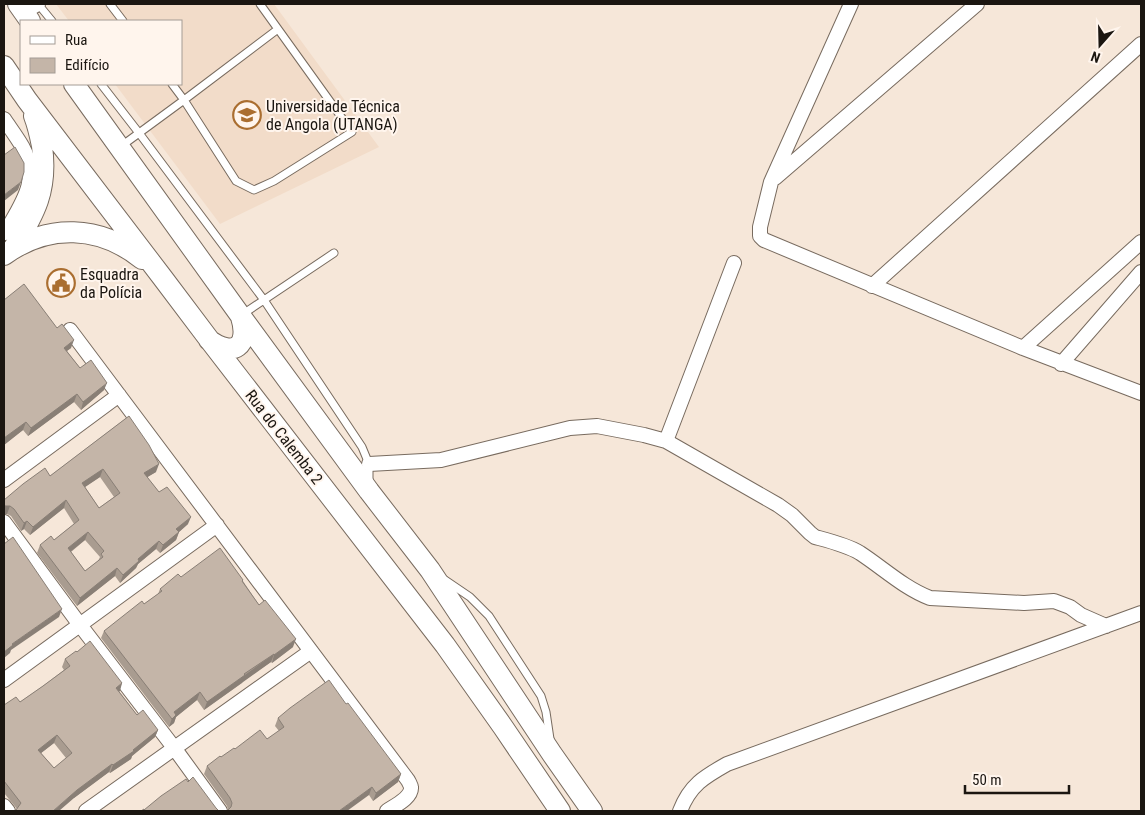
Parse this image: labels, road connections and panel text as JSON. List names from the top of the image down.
{
  "streets": {
    "main road": ["Rua do Calemba 2"]
  },
  "places": {
    "school or university": ["Universidade Técnica de Angola (UTANGA)"],
    "public building": ["Esquadra da Polícia"]
  },
  "legend": ["Rua", "Edifício"],
  "scale_bar": "50 m",
  "north": "bottom"
}
